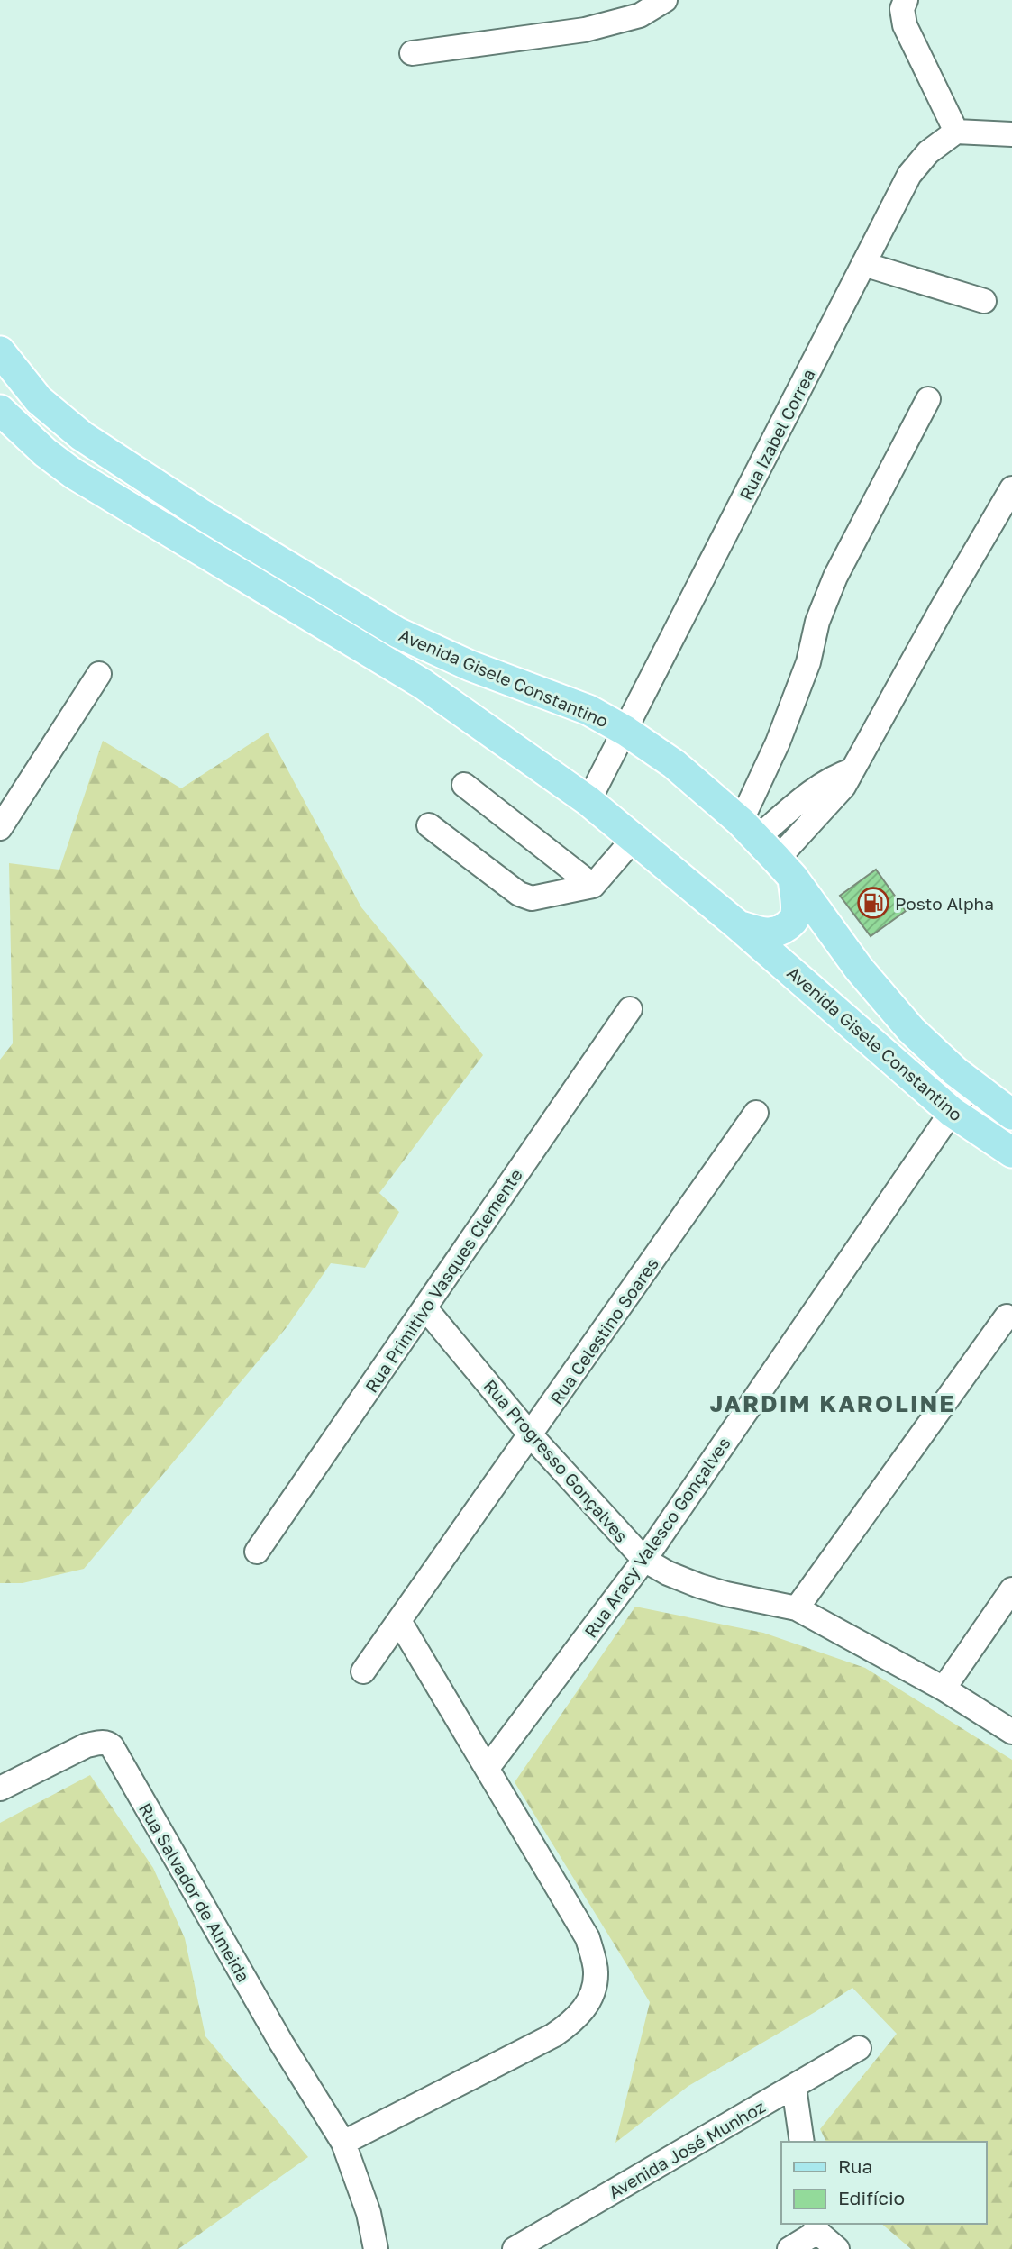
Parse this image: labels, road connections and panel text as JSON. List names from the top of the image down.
{
  "streets": {
    "main road": ["Avenida Gisele Constantino"],
    "street": [
      "Rua Izabel Correa",
      "Rua Primitivo Vasques Clemente",
      "Rua Celestino Soares",
      "Rua Progresso Gonçalves",
      "Rua Aracy Valesco Gonçalves",
      "Rua Salvador de Almeida",
      "Avenida José Munhoz"
    ]
  },
  "crossings": [
    ["Rua Izabel Correa", "Avenida Gisele Constantino"],
    ["Avenida Gisele Constantino", "Rua Aracy Valesco Gonçalves"],
    ["Rua Primitivo Vasques Clemente", "Rua Progresso Gonçalves"],
    ["Rua Celestino Soares", "Rua Progresso Gonçalves"],
    ["Rua Progresso Gonçalves", "Rua Aracy Valesco Gonçalves"]
  ],
  "districts": ["JARDIM KAROLINE"],
  "places": {
    "fuel station": ["Posto Alpha"]
  },
  "legend": ["Rua", "Edifício"]
}
